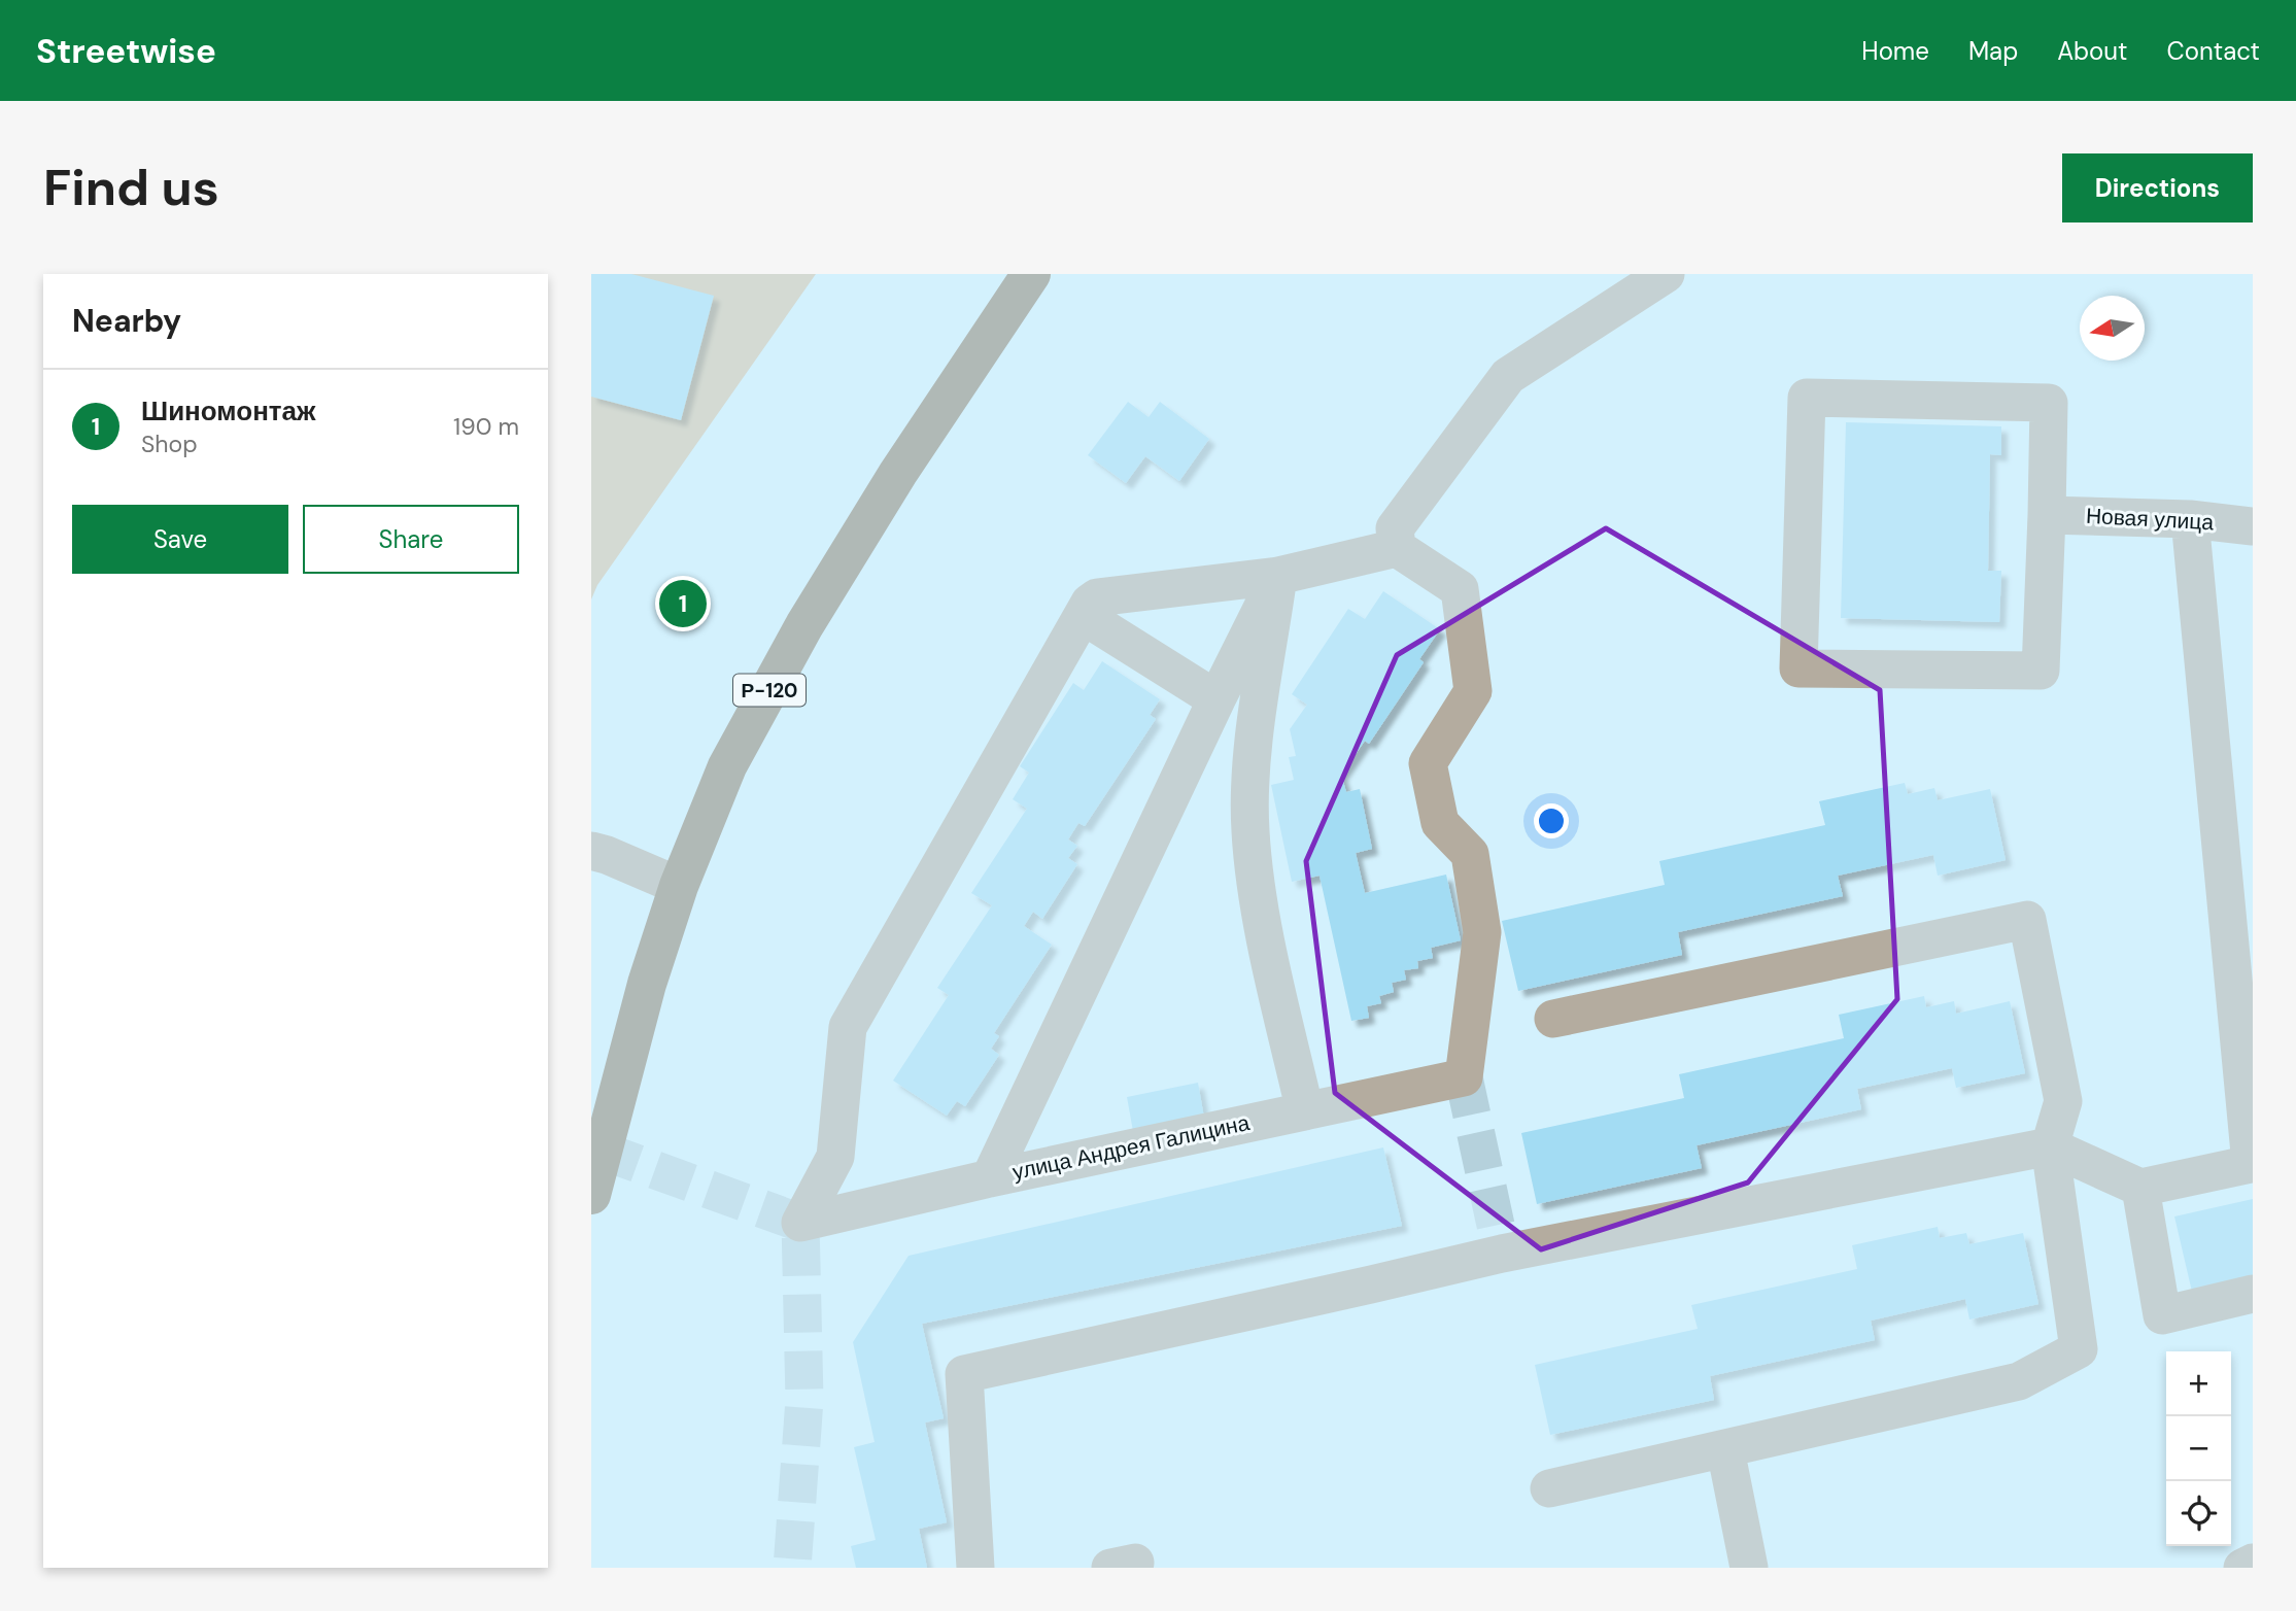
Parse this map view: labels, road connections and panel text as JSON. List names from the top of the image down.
{
  "streets": {
    "main road": ["Р-120"],
    "street": ["Новая улица", "улица Андрея Галицина"]
  },
  "north": "left",
  "page": {
    "header": "Streetwise",
    "nav": [
      "Home",
      "Map",
      "About",
      "Contact"
    ],
    "buttons": [
      "Directions",
      ["Save", "Share"]
    ],
    "title": "Find us",
    "heading": "Nearby",
    "list": [
      {
        "mark": "1",
        "name": "Шиномонтаж",
        "note": "Shop",
        "value": "190 m"
      }
    ],
    "pins": "1",
    "map_buttons": ["+", "−"]
  }
}
